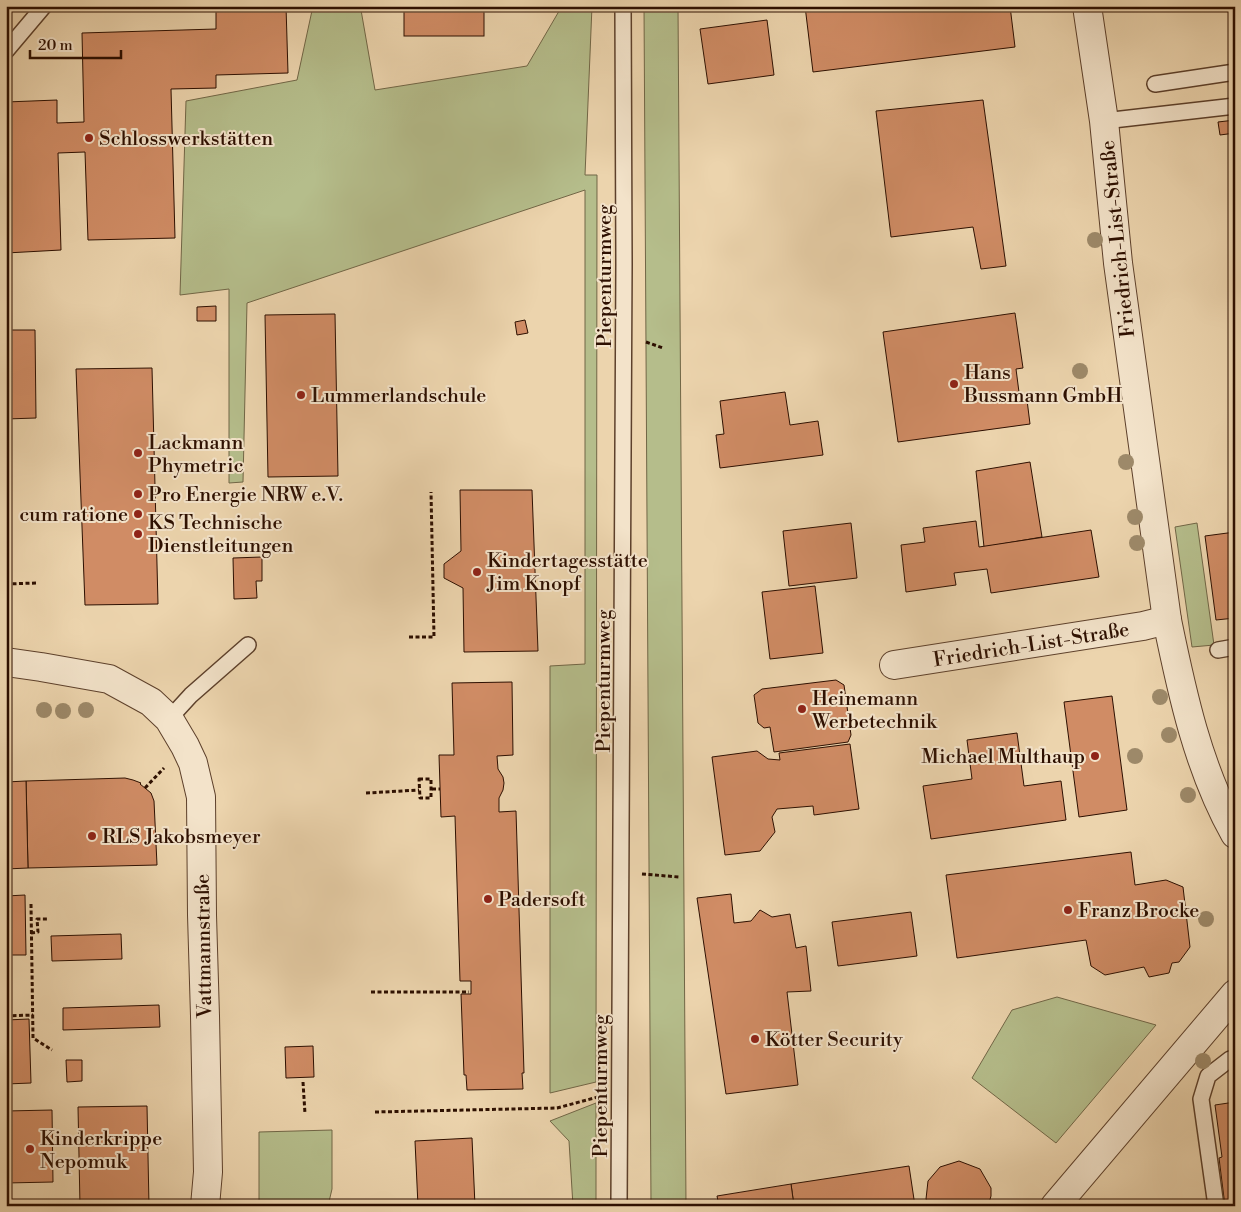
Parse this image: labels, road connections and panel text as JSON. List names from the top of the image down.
{
  "streets": {
    "street": ["Friedrich-List-Straße", "Vattmannstraße"],
    "lane": ["Piepenturmweg"]
  },
  "places": [
    "Schlosswerkstätten",
    "Hans Bussmann GmbH",
    "Lummerlandschule",
    "Lackmann Phymetric",
    "Pro Energie NRW e.V.",
    "cum ratione",
    "KS Technische Dienstleitungen",
    "Kindertagesstätte Jim Knopf",
    "Heinemann Werbetechnik",
    "Michael Multhaup",
    "RLS Jakobsmeyer",
    "Padersoft",
    "Franz Brocke",
    "Kötter Security",
    "Kinderkrippe Nepomuk"
  ],
  "scale_bar": "20 m"
}
